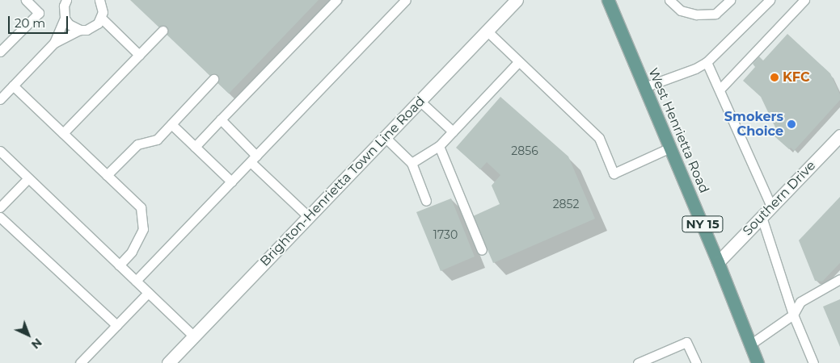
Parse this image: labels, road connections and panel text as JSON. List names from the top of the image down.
{
  "streets": {
    "main road": ["West Henrietta Road", "NY 15"],
    "street": ["Brighton-Henrietta Town Line Road", "Southern Drive"]
  },
  "crossings": [
    ["West Henrietta Road", "Southern Drive"]
  ],
  "places": ["KFC", "Smokers Choice"],
  "house_numbers": ["2856", "2852", "1730"],
  "scale_bar": "20 m",
  "north": "bottom right"
}
